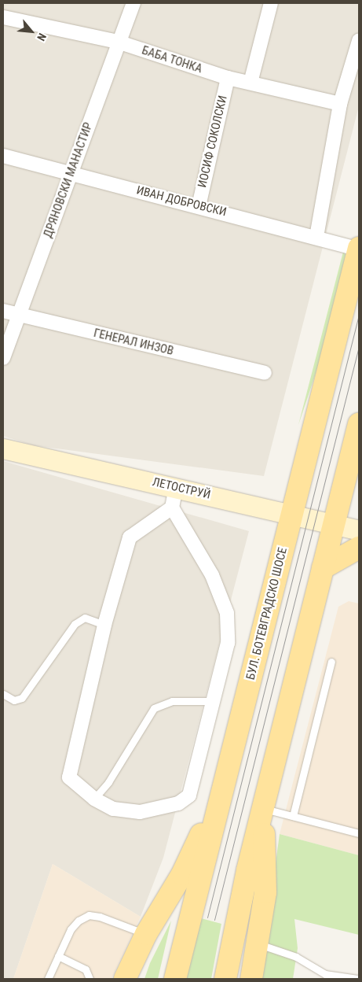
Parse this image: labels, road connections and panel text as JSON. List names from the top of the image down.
{
  "streets": {
    "main road": ["БУЛ. БОТЕВГРАДСКО ШОСЕ"],
    "street": [
      "БАБА ТОНКА",
      "ИОСИФ СОКОЛСКИ",
      "ДРЯНОВСКИ МАНАСТИР",
      "ИВАН ДОБРОВСКИ",
      "ГЕНЕРАЛ ИНЗОВ",
      "ЛЕТОСТРУЙ"
    ]
  },
  "crossings": [
    ["БАБА ТОНКА", "ИОСИФ СОКОЛСКИ"],
    ["БАБА ТОНКА", "ДРЯНОВСКИ МАНАСТИР"],
    ["ИОСИФ СОКОЛСКИ", "ИВАН ДОБРОВСКИ"],
    ["ДРЯНОВСКИ МАНАСТИР", "ИВАН ДОБРОВСКИ"],
    ["ДРЯНОВСКИ МАНАСТИР", "ГЕНЕРАЛ ИНЗОВ"],
    ["ИВАН ДОБРОВСКИ", "БУЛ. БОТЕВГРАДСКО ШОСЕ"],
    ["ЛЕТОСТРУЙ", "БУЛ. БОТЕВГРАДСКО ШОСЕ"]
  ],
  "north": "bottom right"
}
